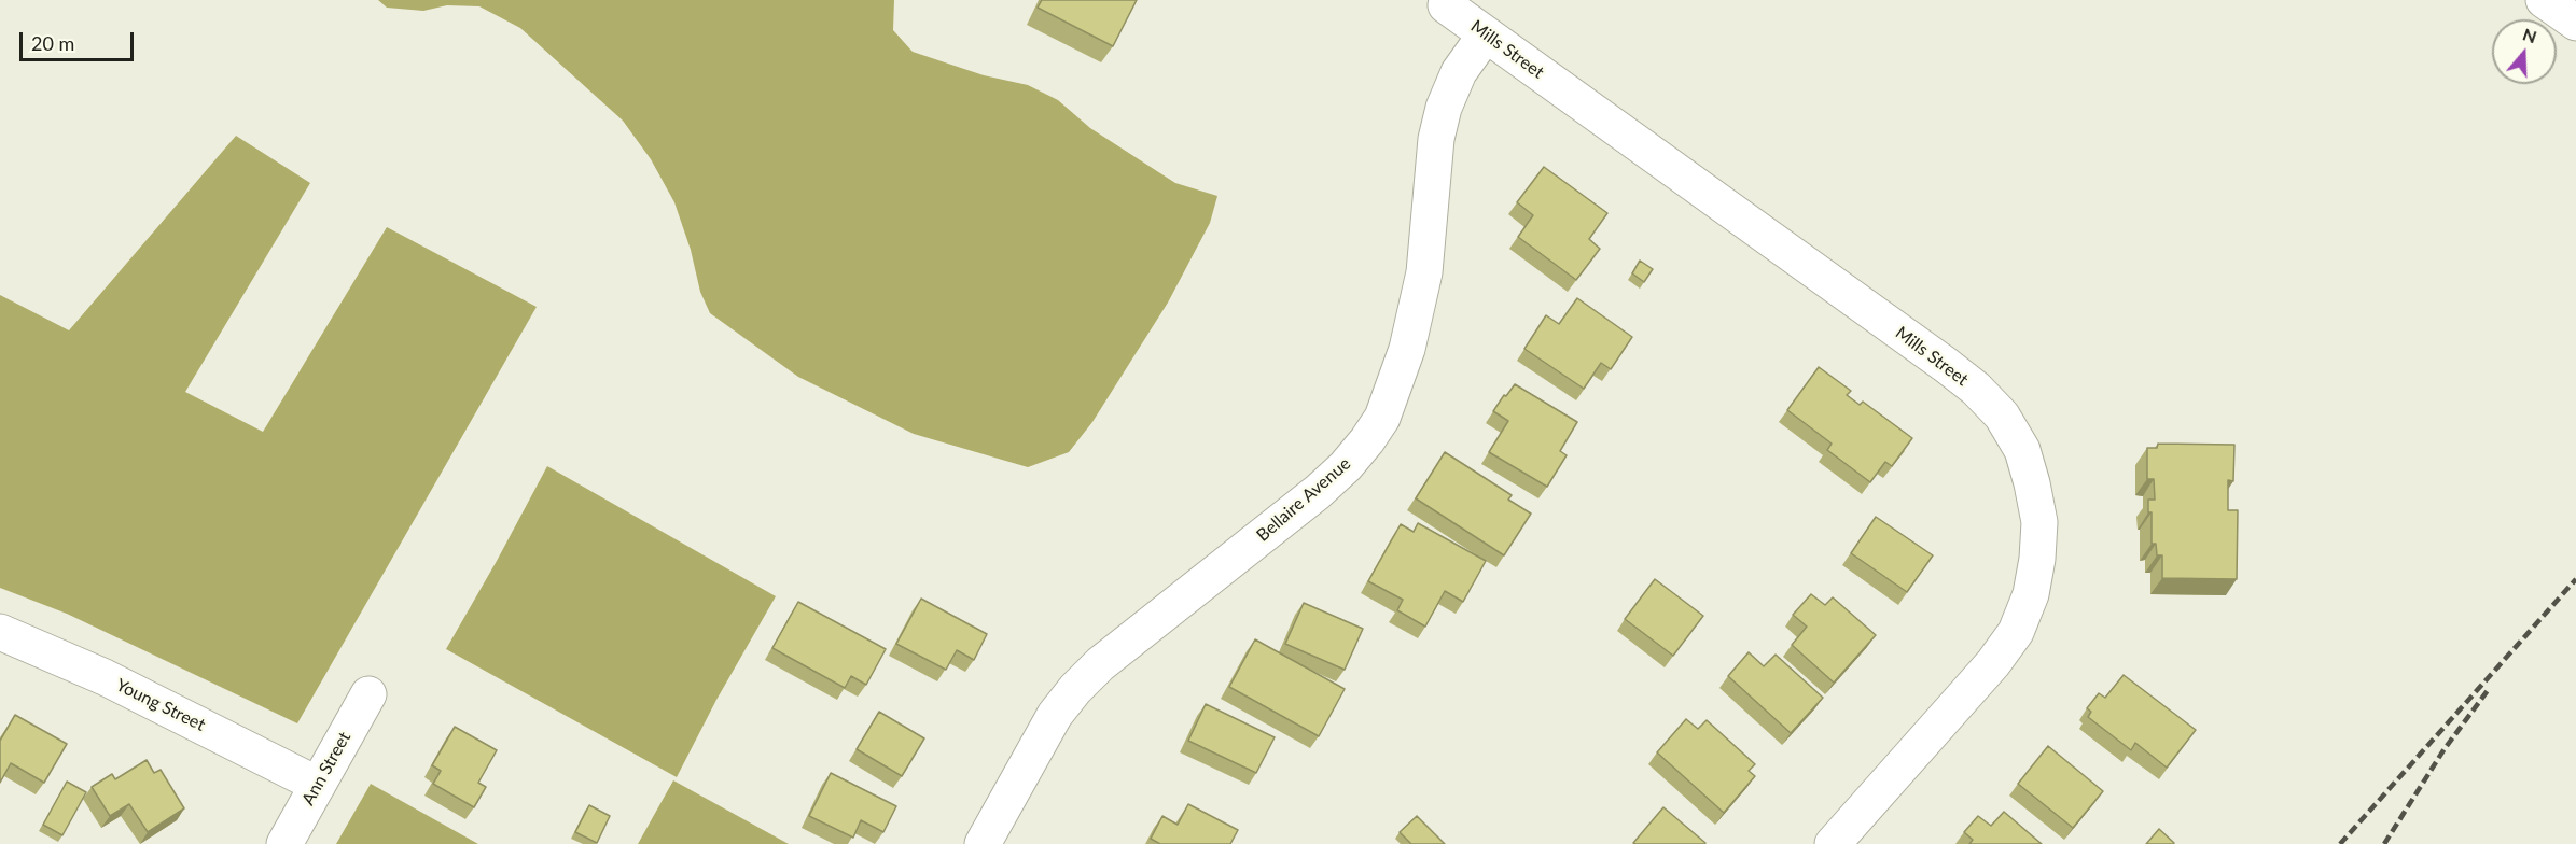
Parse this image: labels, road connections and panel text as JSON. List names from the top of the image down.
{
  "streets": {
    "street": [
      "Mills Street",
      "Bellaire Avenue",
      "Young Street",
      "Ann Street"
    ]
  },
  "crossings": [
    ["Mills Street", "Bellaire Avenue"],
    ["Young Street", "Ann Street"]
  ],
  "scale_bar": "20 m",
  "north": "top"
}
